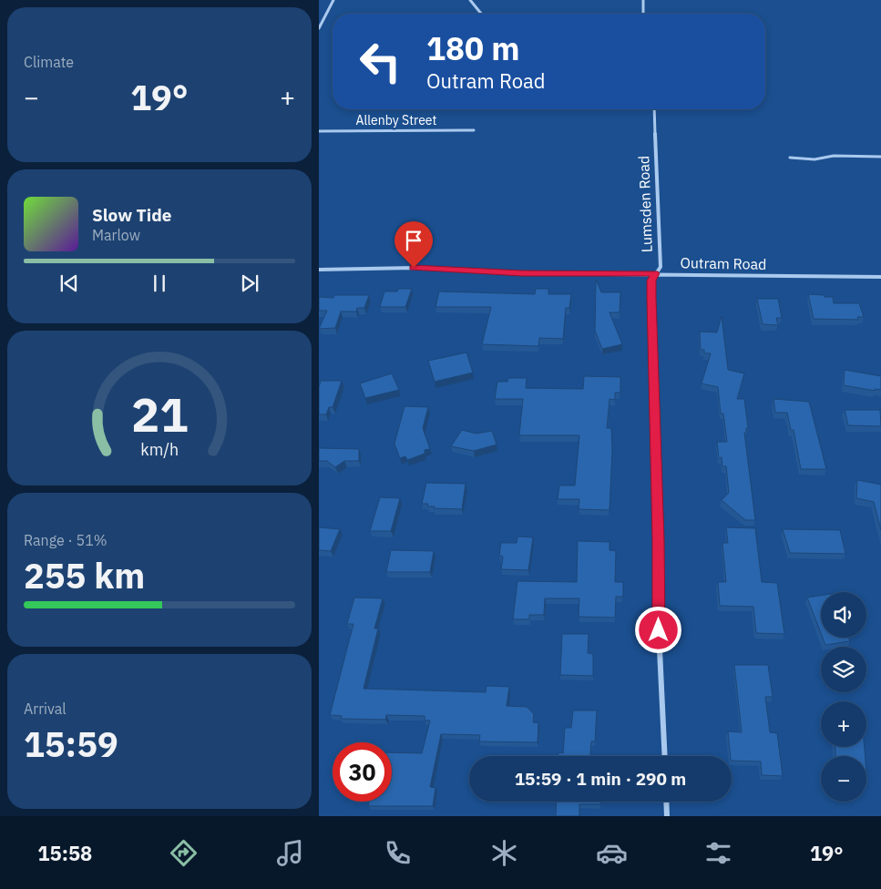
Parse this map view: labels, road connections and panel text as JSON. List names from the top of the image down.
{
  "streets": {
    "street": ["Allenby Street", "Lumsden Road", "Outram Road"]
  },
  "crossings": [
    ["Lumsden Road", "Outram Road"]
  ],
  "page": {
    "tile": [
      "Climate",
      ["Range · 51%", "255 km"],
      ["Arrival", "15:59"]
    ],
    "turn": ["180 m", "Outram Road"],
    "heat": ["−", "19°", "+"],
    "song": ["Slow Tide", "Marlow"],
    "map_buttons": ["+", "−"],
    "limit": "30",
    "trip": "15:59 · 1 min · 290 m",
    "tabs": ["15:58", "19°"],
    "gauge": ["21", "km/h"]
  }
}
